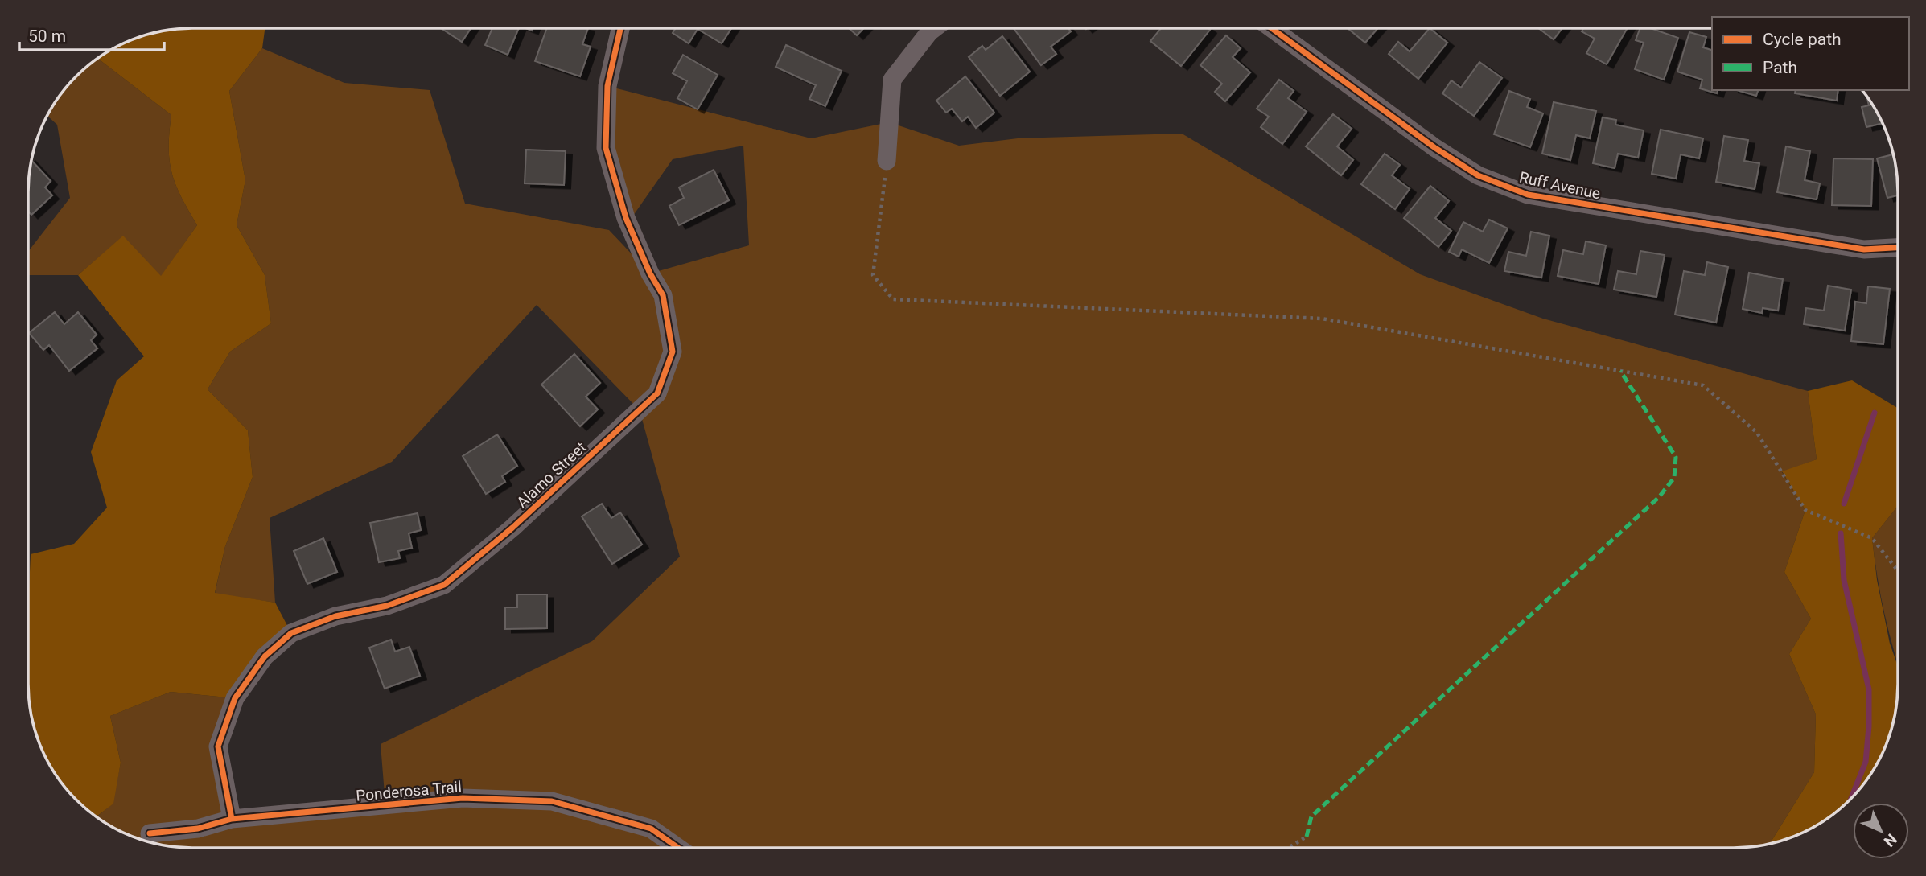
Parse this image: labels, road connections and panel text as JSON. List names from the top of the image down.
{
  "streets": {
    "street": ["Ruff Avenue", "Alamo Street", "Ponderosa Trail"]
  },
  "crossings": [
    ["Alamo Street", "Ponderosa Trail"]
  ],
  "legend": ["Cycle path", "Path"],
  "scale_bar": "50 m",
  "north": "bottom right"
}
